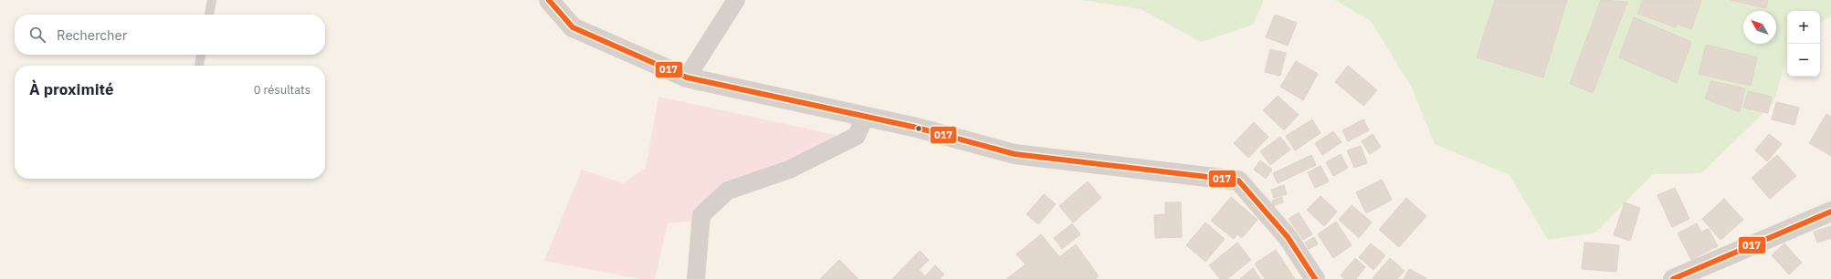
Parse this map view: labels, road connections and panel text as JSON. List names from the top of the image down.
{
  "lines": ["transit line 017"],
  "north": "top left",
  "page": {
    "map_buttons": ["+", "−"],
    "search": "Rechercher",
    "heading": ["À proximité", "0 résultats"]
  }
}
